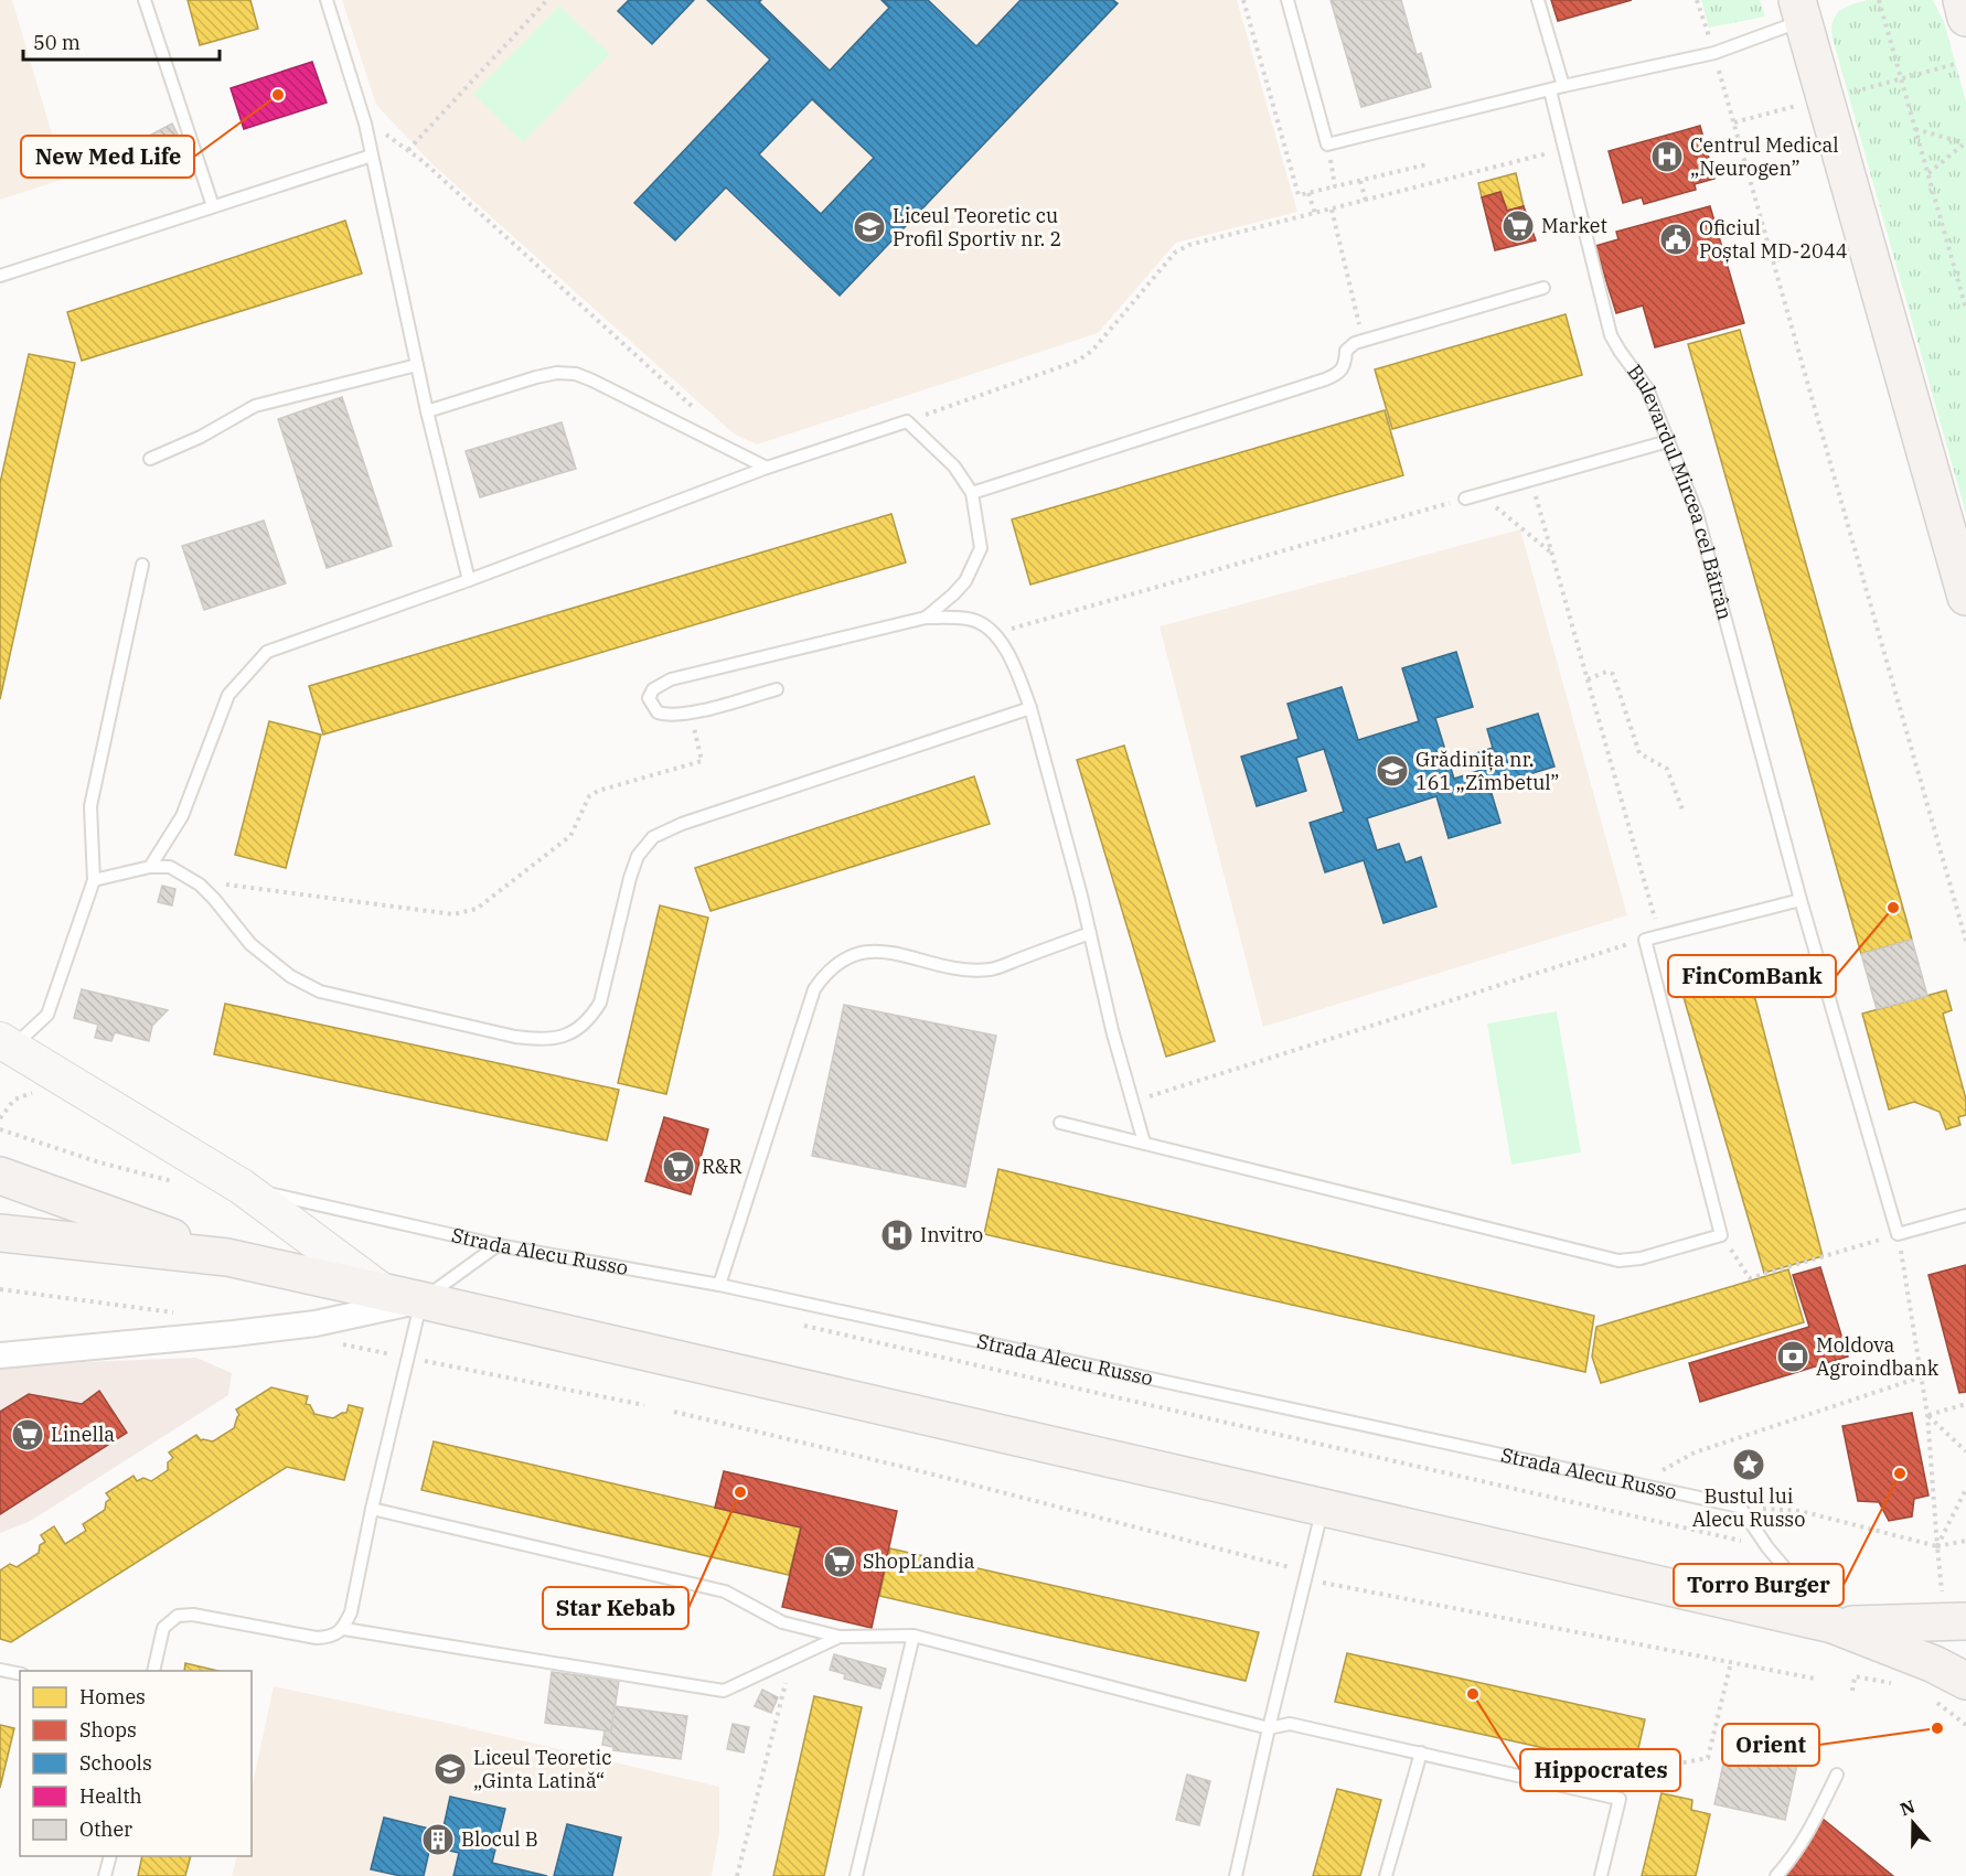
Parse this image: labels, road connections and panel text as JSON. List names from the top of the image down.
{
  "streets": {
    "lane": ["Bulevardul Mircea cel Bătrân", "Strada Alecu Russo"]
  },
  "places": {
    "other": [
      "New Med Life",
      "FinComBank",
      "Torro Burger",
      "Star Kebab",
      "Hippocrates",
      "Orient"
    ],
    "hospital": ["Centrul Medical „Neurogen”", "Invitro"],
    "supermarket": [
      "Market",
      "R&R",
      "Linella",
      "ShopLandia"
    ],
    "school or university": ["Liceul Teoretic cu Profil Sportiv nr. 2", "Grădinița nr. 161 „Zîmbetul”", "Liceul Teoretic „Ginta Latină“"],
    "public building": ["Oficiul Poștal MD-2044"],
    "bank": ["Moldova Agroindbank"],
    "place": ["Bustul lui Alecu Russo"],
    "building": ["Blocul B"]
  },
  "legend": [
    "Homes",
    "Shops",
    "Schools",
    "Health",
    "Other"
  ],
  "scale_bar": "50 m",
  "north": "top"
}
